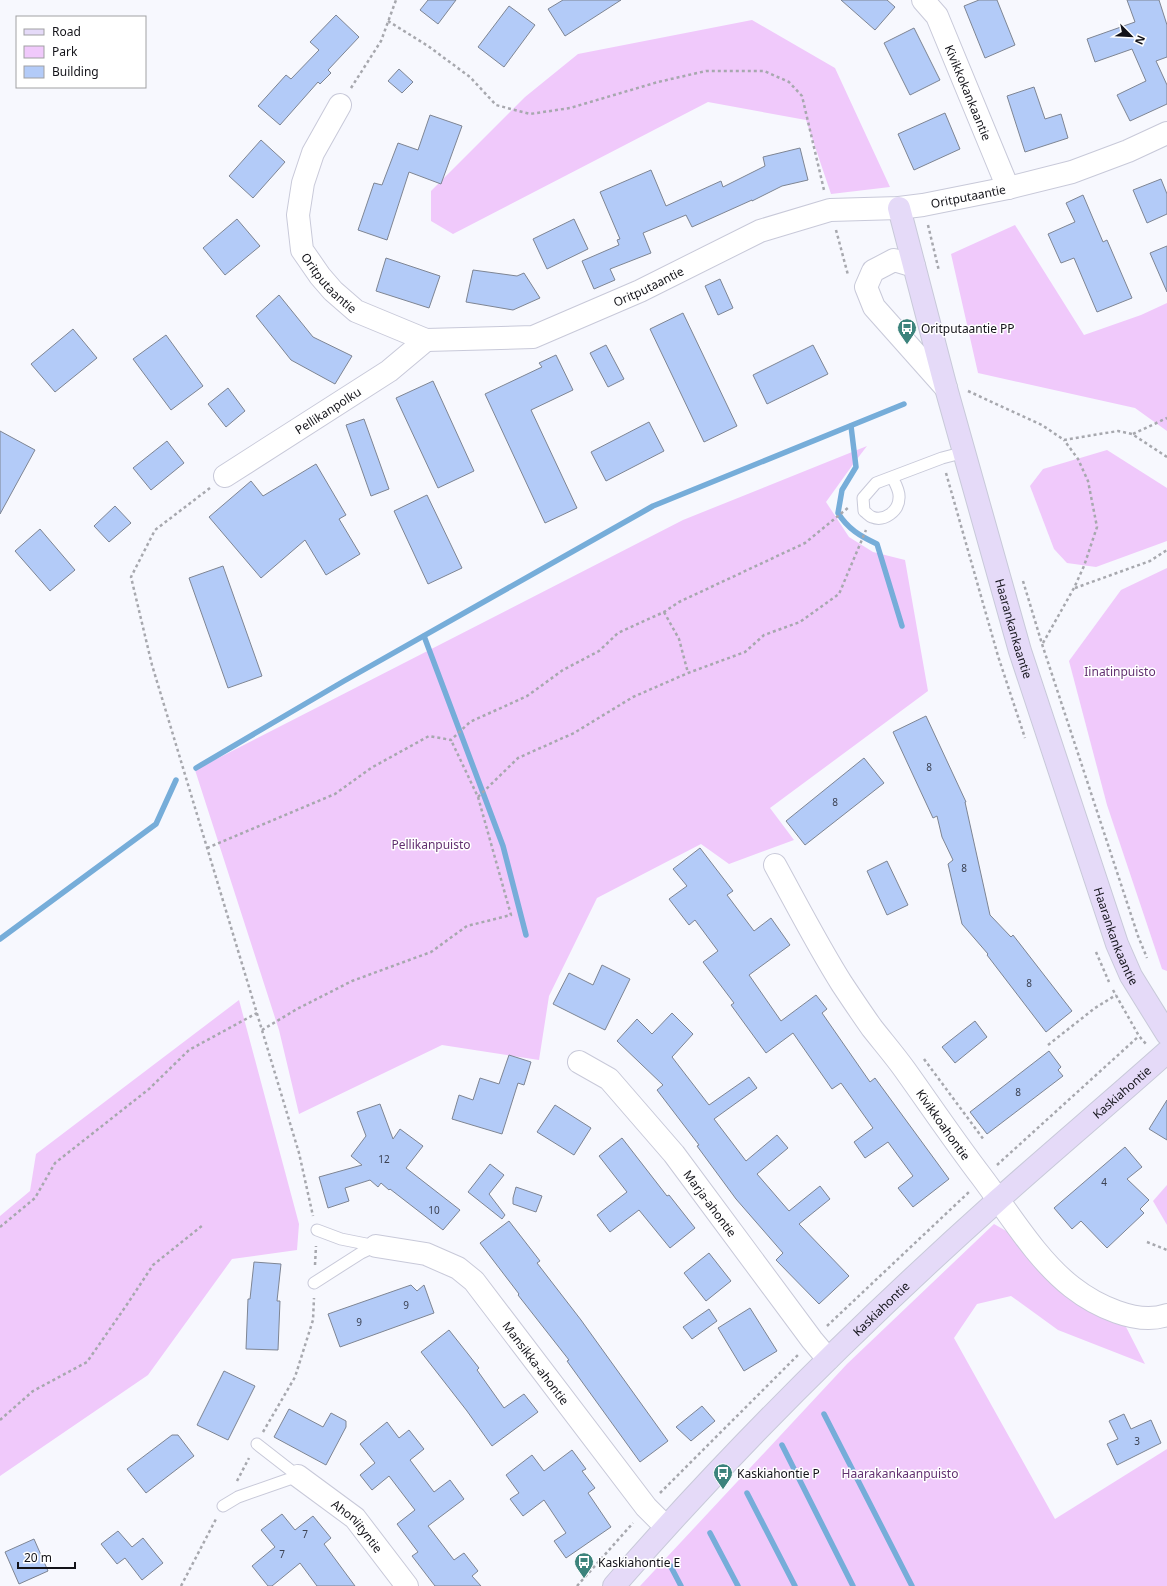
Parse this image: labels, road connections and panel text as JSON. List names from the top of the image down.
{
  "streets": {
    "street": [
      "Kivikkokankaantie",
      "Oritputaantie",
      "Pellikanpolku",
      "Haarankankaantie",
      "Kaskiahontie",
      "Kivikkoahontie",
      "Marja-ahontie",
      "Mansikka-ahontie",
      "Ahoniityntie"
    ]
  },
  "crossings": [
    ["Kivikkokankaantie", "Oritputaantie"],
    ["Oritputaantie", "Pellikanpolku"],
    ["Oritputaantie", "Haarankankaantie"],
    ["Kaskiahontie", "Kivikkoahontie"],
    ["Kaskiahontie", "Marja-ahontie"],
    ["Kaskiahontie", "Mansikka-ahontie"]
  ],
  "parks": ["Iinatinpuisto", "Pellikanpuisto", "Haarakankaanpuisto"],
  "places": {
    "bus stop": ["Oritputaantie PP", "Kaskiahontie P", "Kaskiahontie E"]
  },
  "house_numbers": [
    "8",
    "8",
    "8",
    "8",
    "8",
    "12",
    "4",
    "10",
    "9",
    "9",
    "3",
    "7",
    "7"
  ],
  "legend": ["Road", "Park", "Building"],
  "scale_bar": "20 m",
  "north": "bottom right"
}
